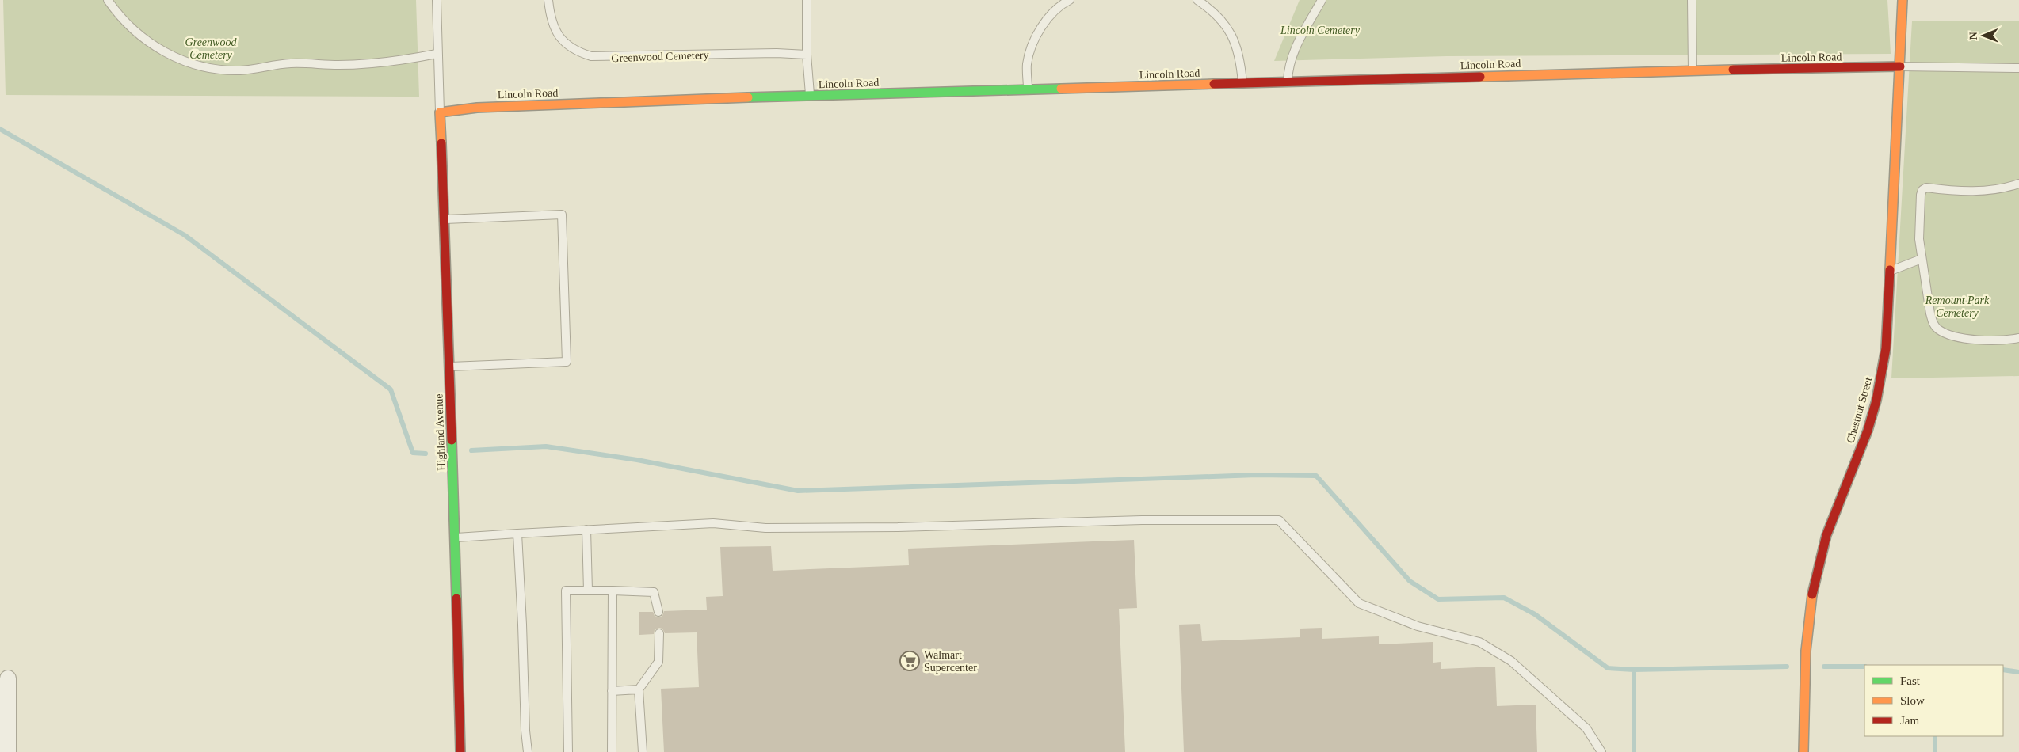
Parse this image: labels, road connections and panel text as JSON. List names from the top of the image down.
{
  "streets": {
    "street": ["Lincoln Road", "Chestnut Street", "Highland Avenue"],
    "lane": ["Greenwood Cemetery"]
  },
  "crossings": [
    ["Lincoln Road", "Chestnut Street"],
    ["Lincoln Road", "Highland Avenue"]
  ],
  "parks": ["Lincoln Cemetery", "Greenwood Cemetery", "Remount Park Cemetery"],
  "places": {
    "supermarket": ["Walmart Supercenter"]
  },
  "legend": ["Fast", "Slow", "Jam"],
  "north": "left"
}
